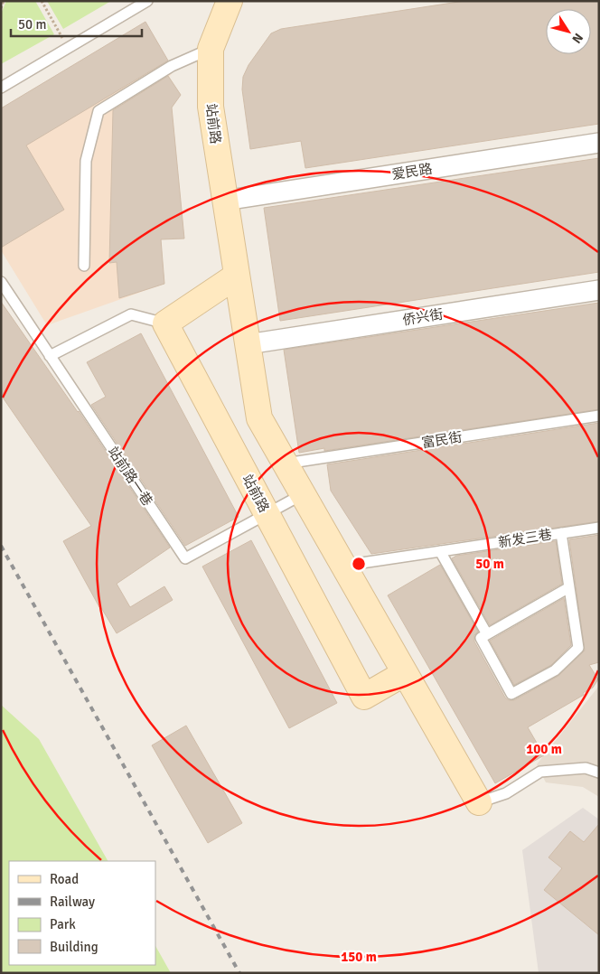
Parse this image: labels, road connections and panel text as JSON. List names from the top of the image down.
{
  "streets": {
    "street": ["站前路", "爱民路", "侨兴街"],
    "lane": ["富民街", "站前路一巷", "新发三巷"]
  },
  "crossings": [
    ["站前路", "爱民路"],
    ["站前路", "侨兴街"],
    ["站前路", "富民街"],
    ["站前路", "站前路一巷"],
    ["站前路", "新发三巷"]
  ],
  "legend": [
    "Road",
    "Railway",
    "Park",
    "Building"
  ],
  "scale_bar": "50 m",
  "north": "bottom right",
  "rings": ["50 m", "100 m", "150 m"]
}
